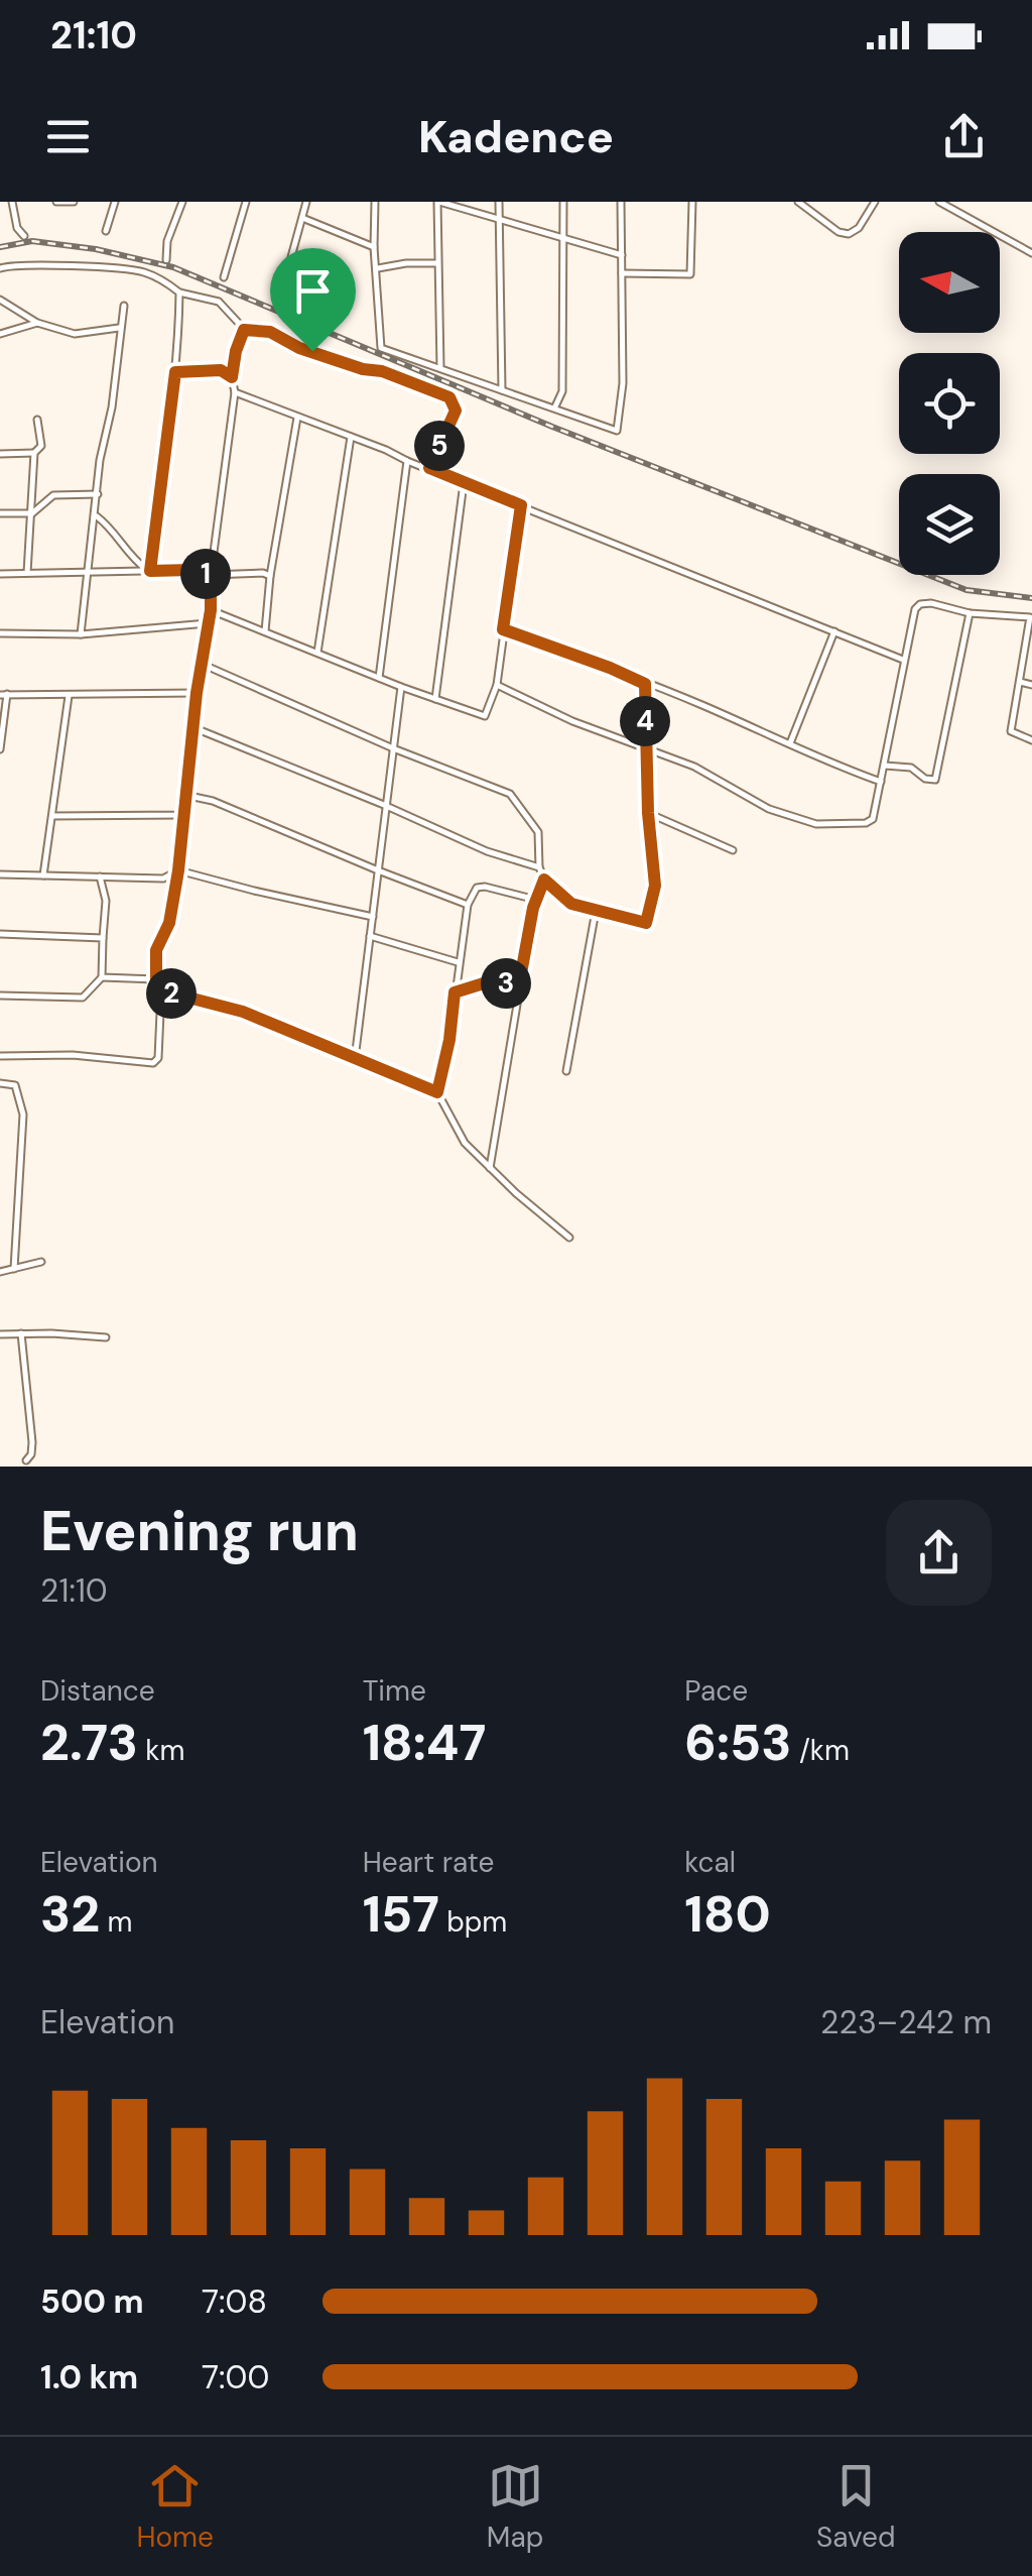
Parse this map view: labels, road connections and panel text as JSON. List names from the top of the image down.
{
  "north": "left",
  "page": {
    "status": "21:10",
    "header": "Kadence",
    "pins": [
      "5",
      "1",
      "4",
      "3",
      "2"
    ],
    "heading": ["Evening run", "21:10"],
    "stats": [
      ["Distance", "2.73 km"],
      ["Time", "18:47"],
      ["Pace", "6:53 /km"],
      ["Elevation", "32 m"],
      ["Heart rate", "157 bpm"],
      ["kcal", "180"]
    ],
    "chart": ["Elevation", "223–242 m"],
    "list": [
      {
        "name": "500 m",
        "note": "7:08"
      },
      {
        "name": "1.0 km",
        "note": "7:00"
      }
    ],
    "tabs": ["Home", "Map", "Saved"]
  }
}
